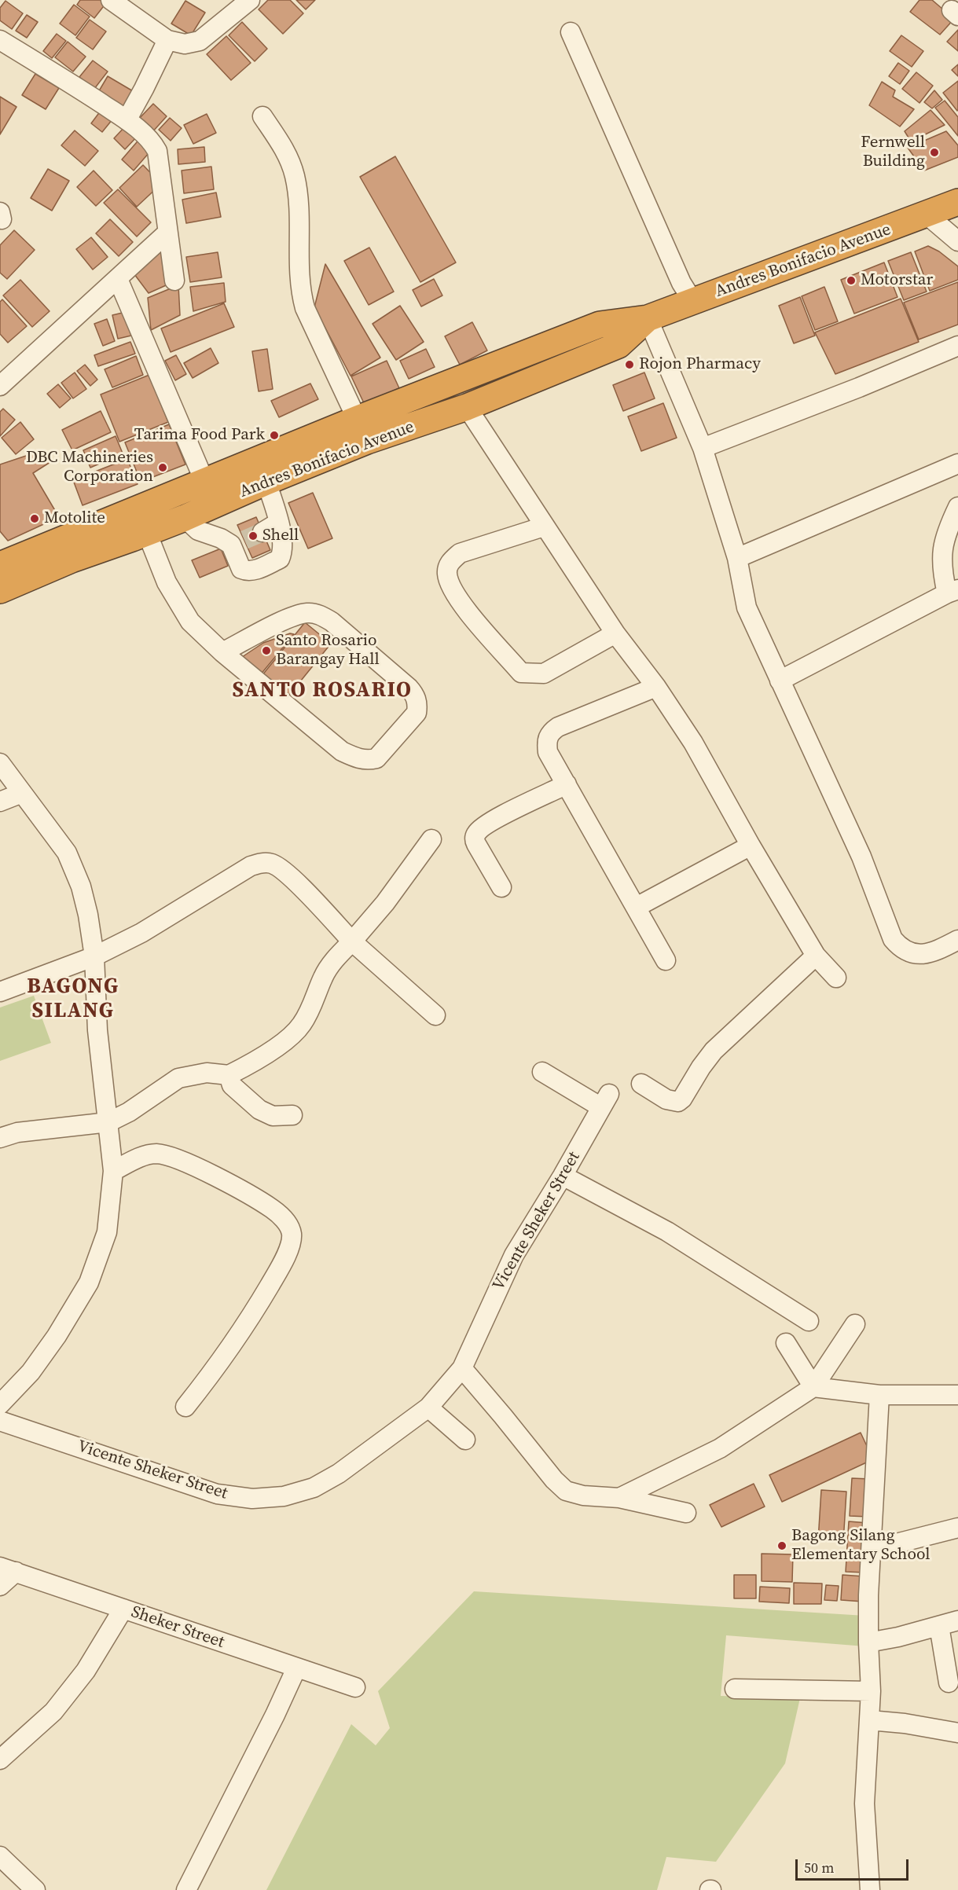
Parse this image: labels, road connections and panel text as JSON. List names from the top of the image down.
{
  "streets": {
    "highway": ["Andres Bonifacio Avenue"],
    "street": ["Vicente Sheker Street", "Sheker Street"]
  },
  "districts": ["SANTO ROSARIO", "BAGONG SILANG"],
  "places": [
    "Fernwell Building",
    "Motorstar",
    "Rojon Pharmacy",
    "Tarima Food Park",
    "DBC Machineries Corporation",
    "Motolite",
    "Shell",
    "Santo Rosario Barangay Hall",
    "Bagong Silang Elementary School"
  ],
  "scale_bar": "50 m"
}
